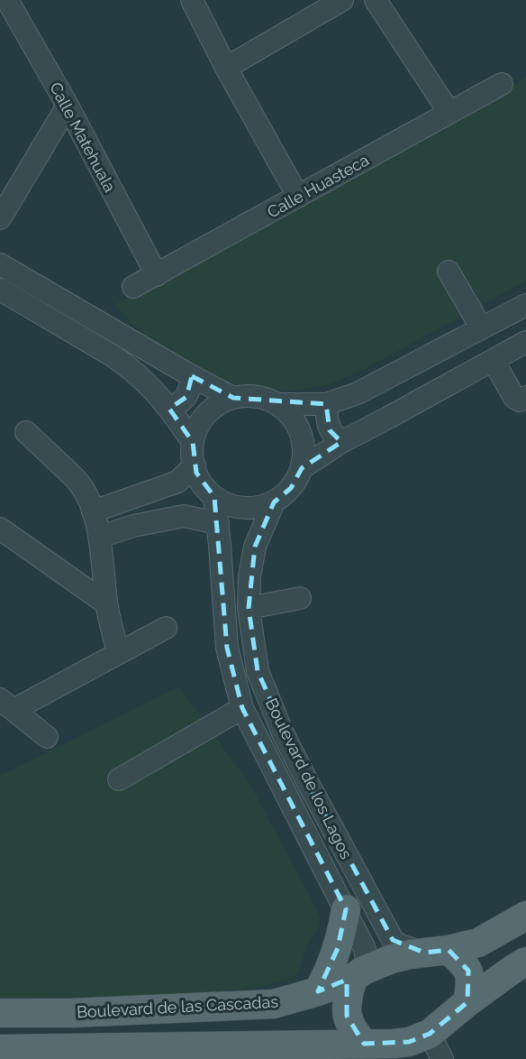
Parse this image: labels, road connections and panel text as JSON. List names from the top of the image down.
{
  "streets": {
    "main road": ["Boulevard de las Cascadas"],
    "street": ["Calle Matehuala", "Calle Huasteca", "Boulevard de los Lagos"]
  },
  "crossings": [
    ["Calle Matehuala", "Calle Huasteca"],
    ["Boulevard de los Lagos", "Boulevard de las Cascadas"]
  ]
}
